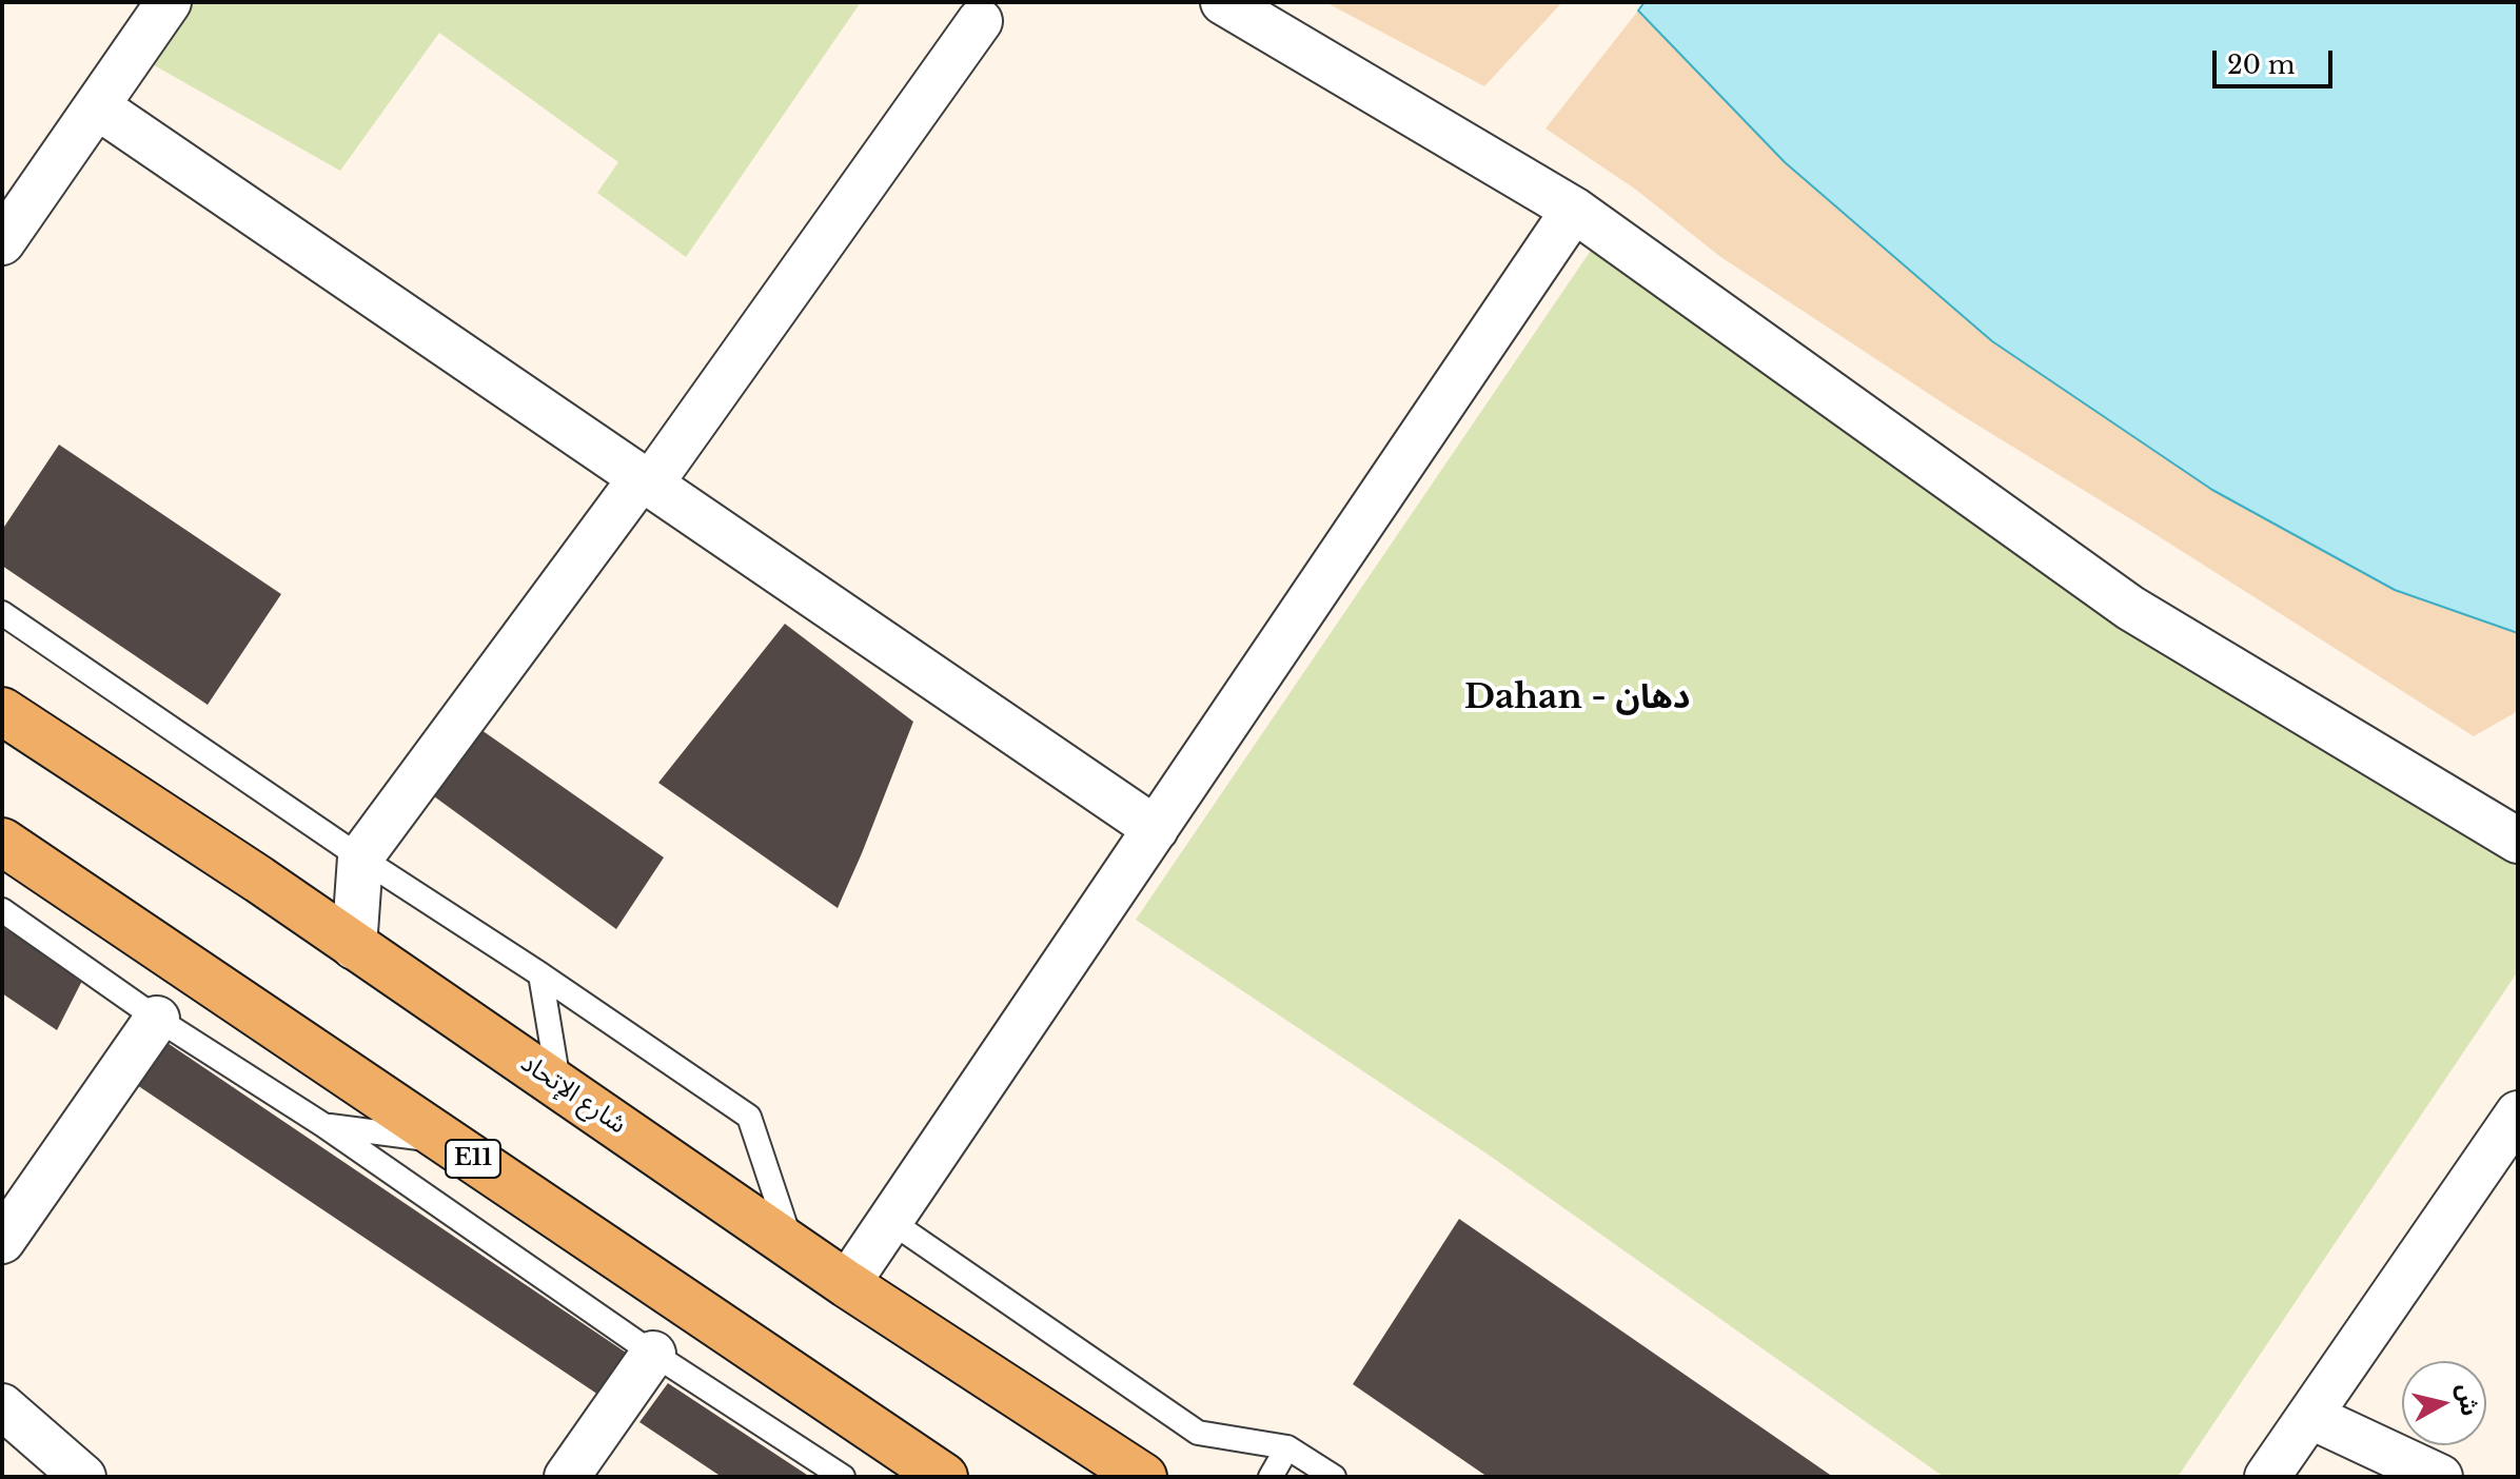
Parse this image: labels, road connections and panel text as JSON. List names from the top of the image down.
{
  "streets": {
    "main road": ["شارع الإتحاد", "E11"]
  },
  "districts": ["Dahan - دهان"],
  "scale_bar": "20 m",
  "north": "right"
}
